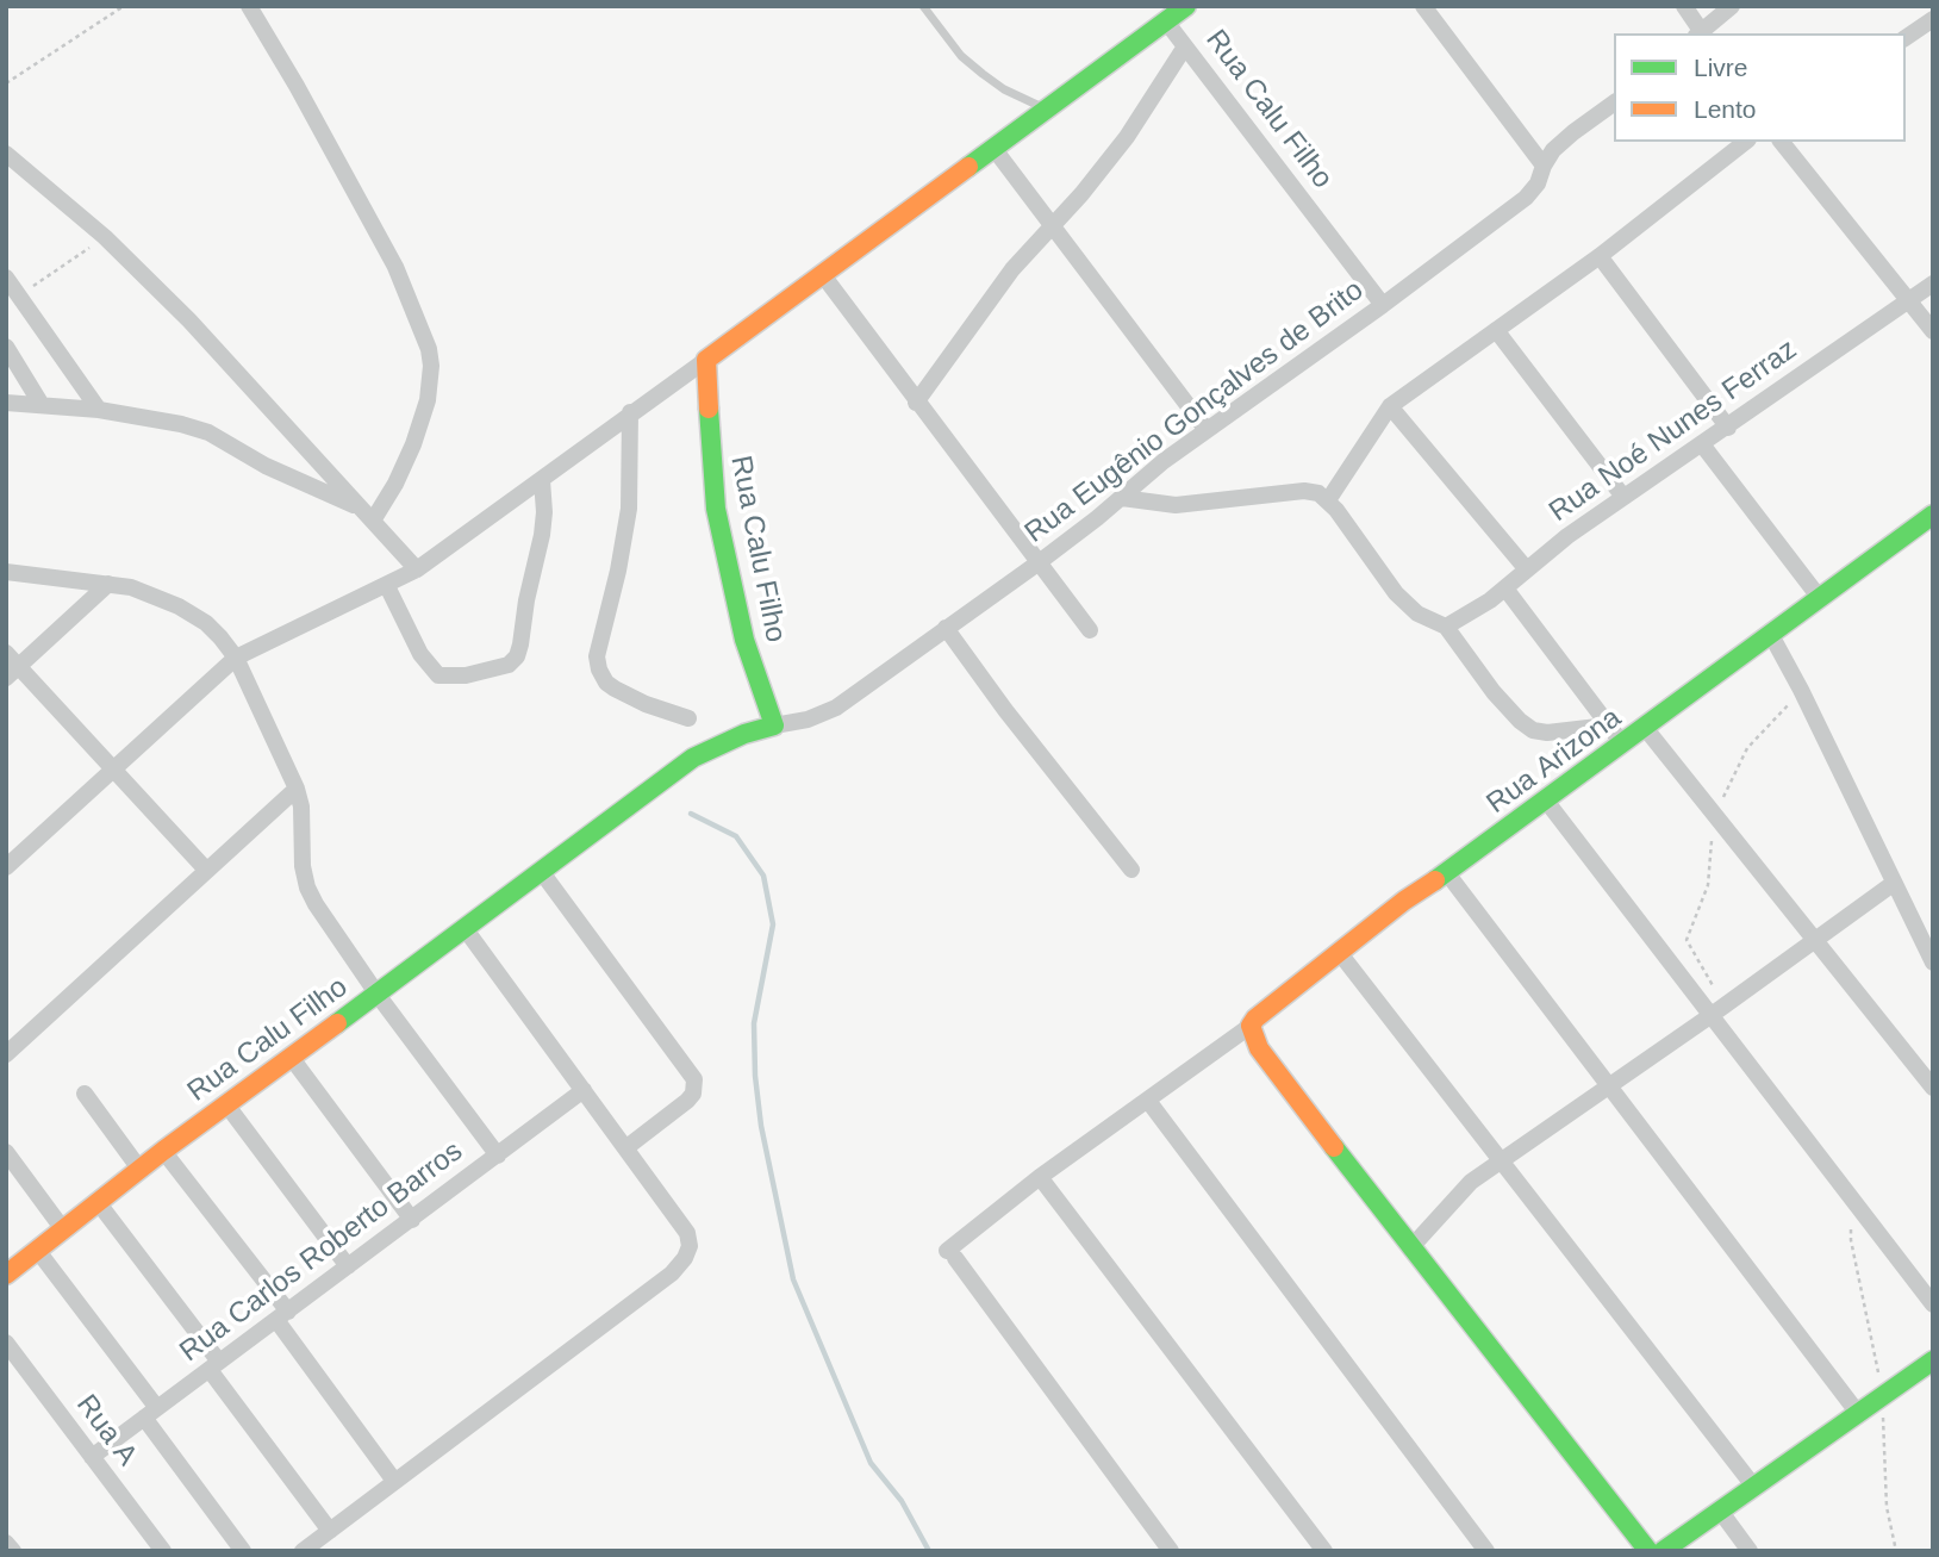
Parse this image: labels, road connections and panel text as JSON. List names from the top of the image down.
{
  "streets": {
    "street": [
      "Rua Calu Filho",
      "Rua Eugênio Gonçalves de Brito",
      "Rua Noé Nunes Ferraz",
      "Rua Arizona",
      "Rua Carlos Roberto Barros",
      "Rua A"
    ]
  },
  "crossings": [
    ["Rua Calu Filho", "Rua Eugênio Gonçalves de Brito"],
    ["Rua Carlos Roberto Barros", "Rua A"]
  ],
  "legend": ["Livre", "Lento"]
}
